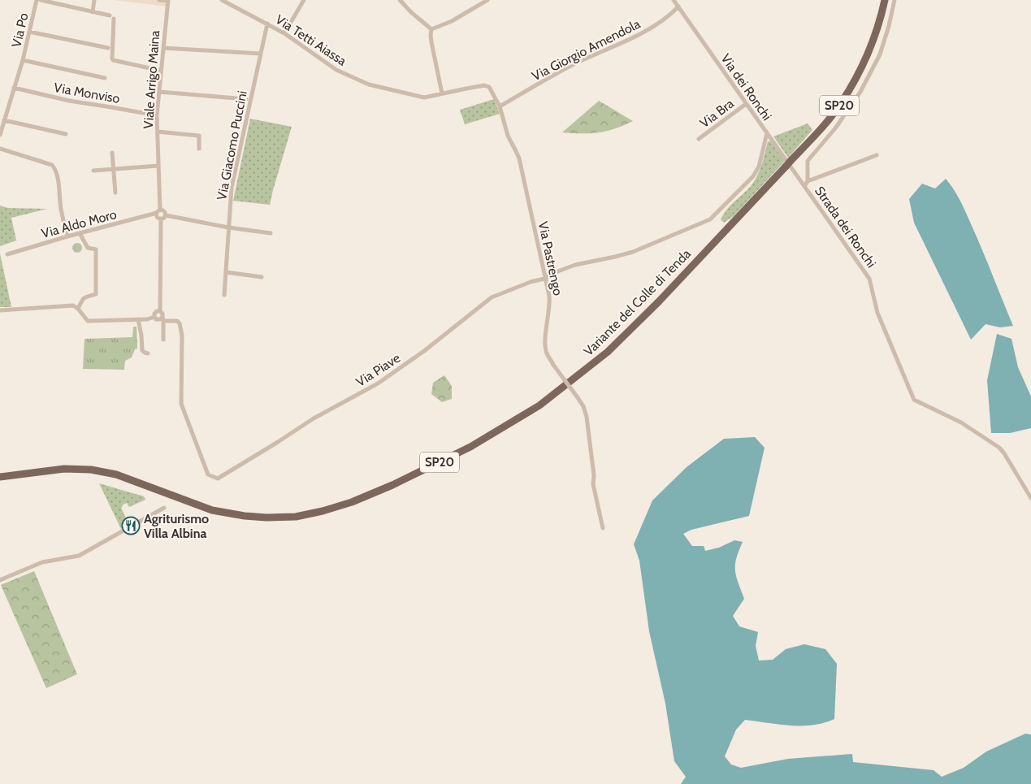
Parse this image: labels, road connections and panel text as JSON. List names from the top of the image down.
{
  "streets": {
    "main road": ["SP20", "Variante del Colle di Tenda"],
    "street": [
      "Via Po",
      "Via Tetti Aiassa",
      "Via Giorgio Amendola",
      "Viale Arrigo Maina",
      "Via dei Ronchi",
      "Via Monviso",
      "Via Bra",
      "Via Giacomo Puccini",
      "Via Aldo Moro",
      "Strada dei Ronchi",
      "Via Pastrengo",
      "Via Piave"
    ]
  },
  "crossings": [
    ["Via Po", "Via Monviso"],
    ["Via Tetti Aiassa", "Via Giorgio Amendola"],
    ["Via Tetti Aiassa", "Via Giacomo Puccini"],
    ["Via Tetti Aiassa", "Via Pastrengo"],
    ["Via Giorgio Amendola", "Via dei Ronchi"],
    ["Via Giorgio Amendola", "Via Pastrengo"],
    ["Viale Arrigo Maina", "Via Monviso"],
    ["Viale Arrigo Maina", "Via Aldo Moro"],
    ["Via dei Ronchi", "Via Bra"],
    ["Via dei Ronchi", "Strada dei Ronchi"],
    ["Via dei Ronchi", "Via Piave"],
    ["SP20", "Variante del Colle di Tenda"],
    ["Via Pastrengo", "Via Piave"]
  ],
  "places": {
    "restaurant": ["Agriturismo Villa Albina"]
  }
}
